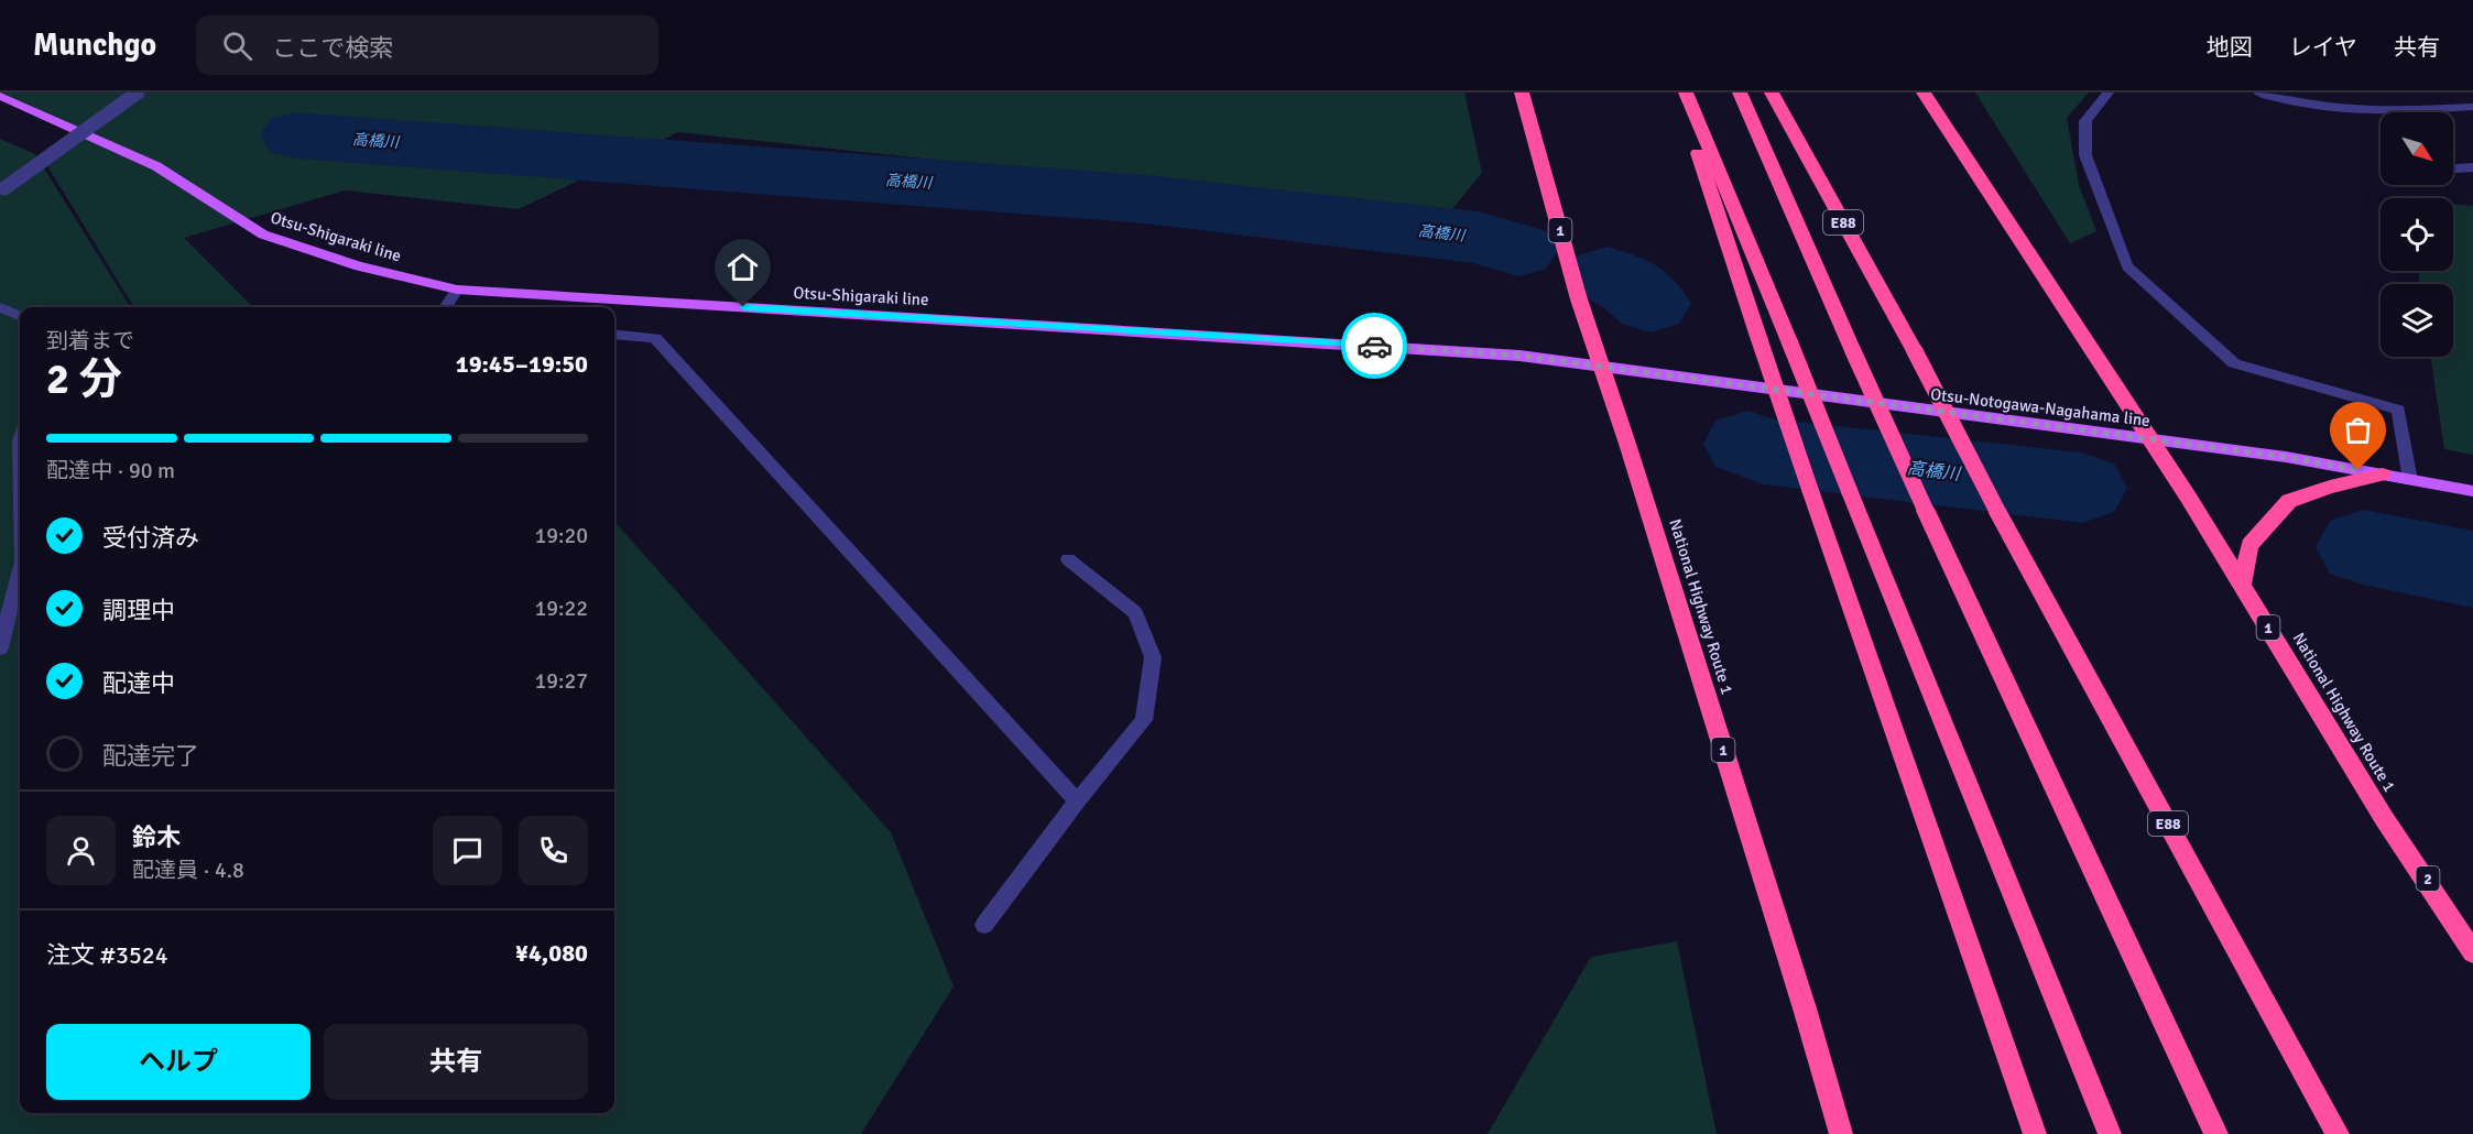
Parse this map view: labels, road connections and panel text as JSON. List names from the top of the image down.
{
  "streets": {
    "highway": ["E88", "1", "National Highway Route 1"],
    "main road": ["Otsu-Shigaraki line", "Otsu-Notogawa-Nagahama line", "2"]
  },
  "crossings": [
    ["Otsu-Shigaraki line", "Otsu-Notogawa-Nagahama line"],
    ["Otsu-Shigaraki line", "National Highway Route 1"],
    ["Otsu-Notogawa-Nagahama line", "National Highway Route 1"],
    ["National Highway Route 1", "2"]
  ],
  "water": ["高橋川"],
  "north": "bottom right",
  "page": {
    "header": "Munchgo",
    "search": "ここで検索",
    "nav": ["地図", "レイヤ", "共有"],
    "heading": ["2 分", "到着まで", "19:45–19:50"],
    "panel": [
      "鈴木",
      "配達員 · 4.8",
      "注文 #3524",
      "¥4,080"
    ],
    "bar": "配達中 · 90 m",
    "list": [
      ["受付済み", "19:20"],
      ["調理中", "19:22"],
      ["配達中", "19:27"],
      "配達完了"
    ],
    "buttons": ["ヘルプ", "共有"]
  }
}
